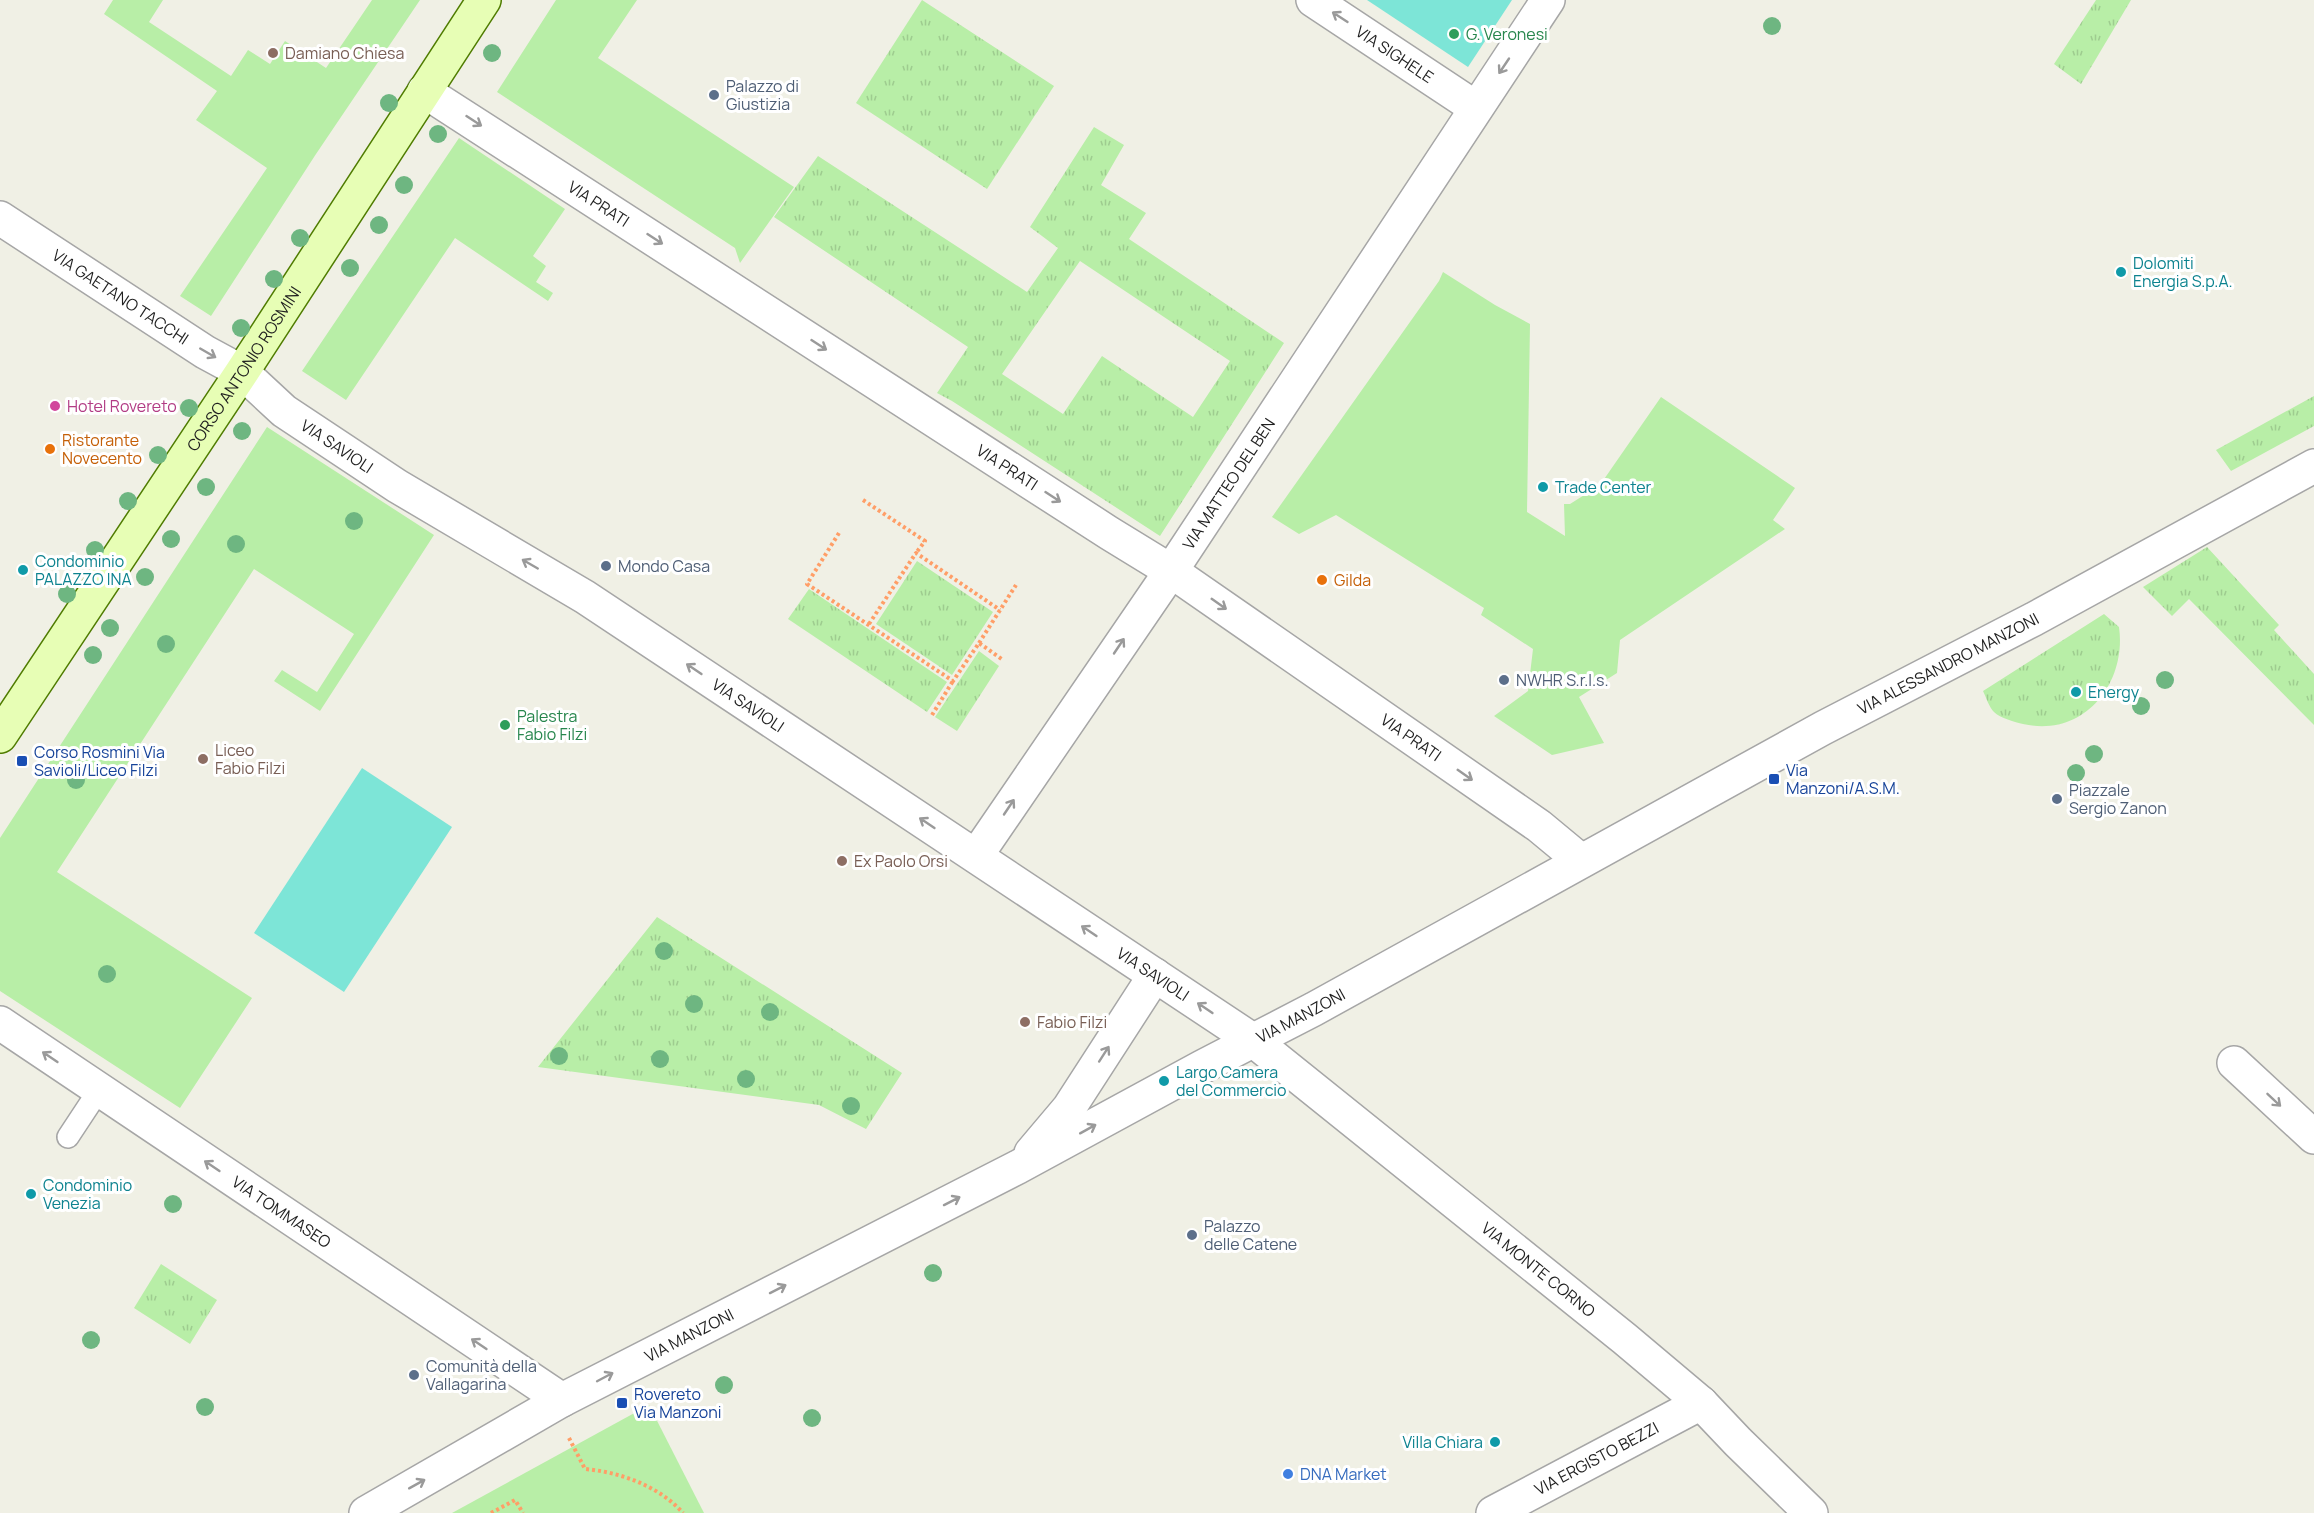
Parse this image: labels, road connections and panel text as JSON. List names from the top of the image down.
{
  "streets": {
    "main road": ["CORSO ANTONIO ROSMINI"],
    "street": [
      "VIA SIGHELE",
      "VIA PRATI",
      "VIA GAETANO TACCHI",
      "VIA SAVIOLI",
      "VIA MATTEO DEL BEN",
      "VIA ALESSANDRO MANZONI",
      "VIA MANZONI",
      "VIA TOMMASEO",
      "VIA MONTE CORNO",
      "VIA ERGISTO BEZZI"
    ]
  },
  "crossings": [
    ["VIA SIGHELE", "VIA MATTEO DEL BEN"],
    ["VIA PRATI", "CORSO ANTONIO ROSMINI"],
    ["VIA PRATI", "VIA MATTEO DEL BEN"],
    ["VIA PRATI", "VIA ALESSANDRO MANZONI"],
    ["VIA PRATI", "VIA MANZONI"],
    ["VIA GAETANO TACCHI", "CORSO ANTONIO ROSMINI"],
    ["VIA GAETANO TACCHI", "VIA SAVIOLI"],
    ["CORSO ANTONIO ROSMINI", "VIA SAVIOLI"],
    ["VIA SAVIOLI", "VIA MATTEO DEL BEN"],
    ["VIA SAVIOLI", "VIA MANZONI"],
    ["VIA SAVIOLI", "VIA MONTE CORNO"],
    ["VIA ALESSANDRO MANZONI", "VIA MANZONI"],
    ["VIA MANZONI", "VIA TOMMASEO"],
    ["VIA MANZONI", "VIA MONTE CORNO"],
    ["VIA MONTE CORNO", "VIA ERGISTO BEZZI"]
  ],
  "one_way": [
    "VIA SIGHELE",
    "VIA PRATI",
    "VIA GAETANO TACCHI",
    "VIA SAVIOLI",
    "VIA MANZONI",
    "VIA TOMMASEO"
  ],
  "places": {
    "other": [
      "G. Veronesi",
      "Damiano Chiesa",
      "Palazzo di Giustizia",
      "Dolomiti Energia S.p.A.",
      "Hotel Rovereto",
      "Ristorante Novecento",
      "Trade Center",
      "Mondo Casa",
      "Condominio PALAZZO INA",
      "Gilda",
      "NWHR S.r.l.s.",
      "Energy",
      "Palestra Fabio Filzi",
      "Liceo Fabio Filzi",
      "Piazzale Sergio Zanon",
      "Ex Paolo Orsi",
      "Fabio Filzi",
      "Largo Camera del Commercio",
      "Condominio Venezia",
      "Palazzo delle Catene",
      "Comunità della Vallagarina",
      "Villa Chiara",
      "DNA Market"
    ],
    "transit": ["Corso Rosmini Via Savioli/Liceo Filzi", "Via Manzoni/A.S.M.", "Rovereto Via Manzoni"]
  }
}
